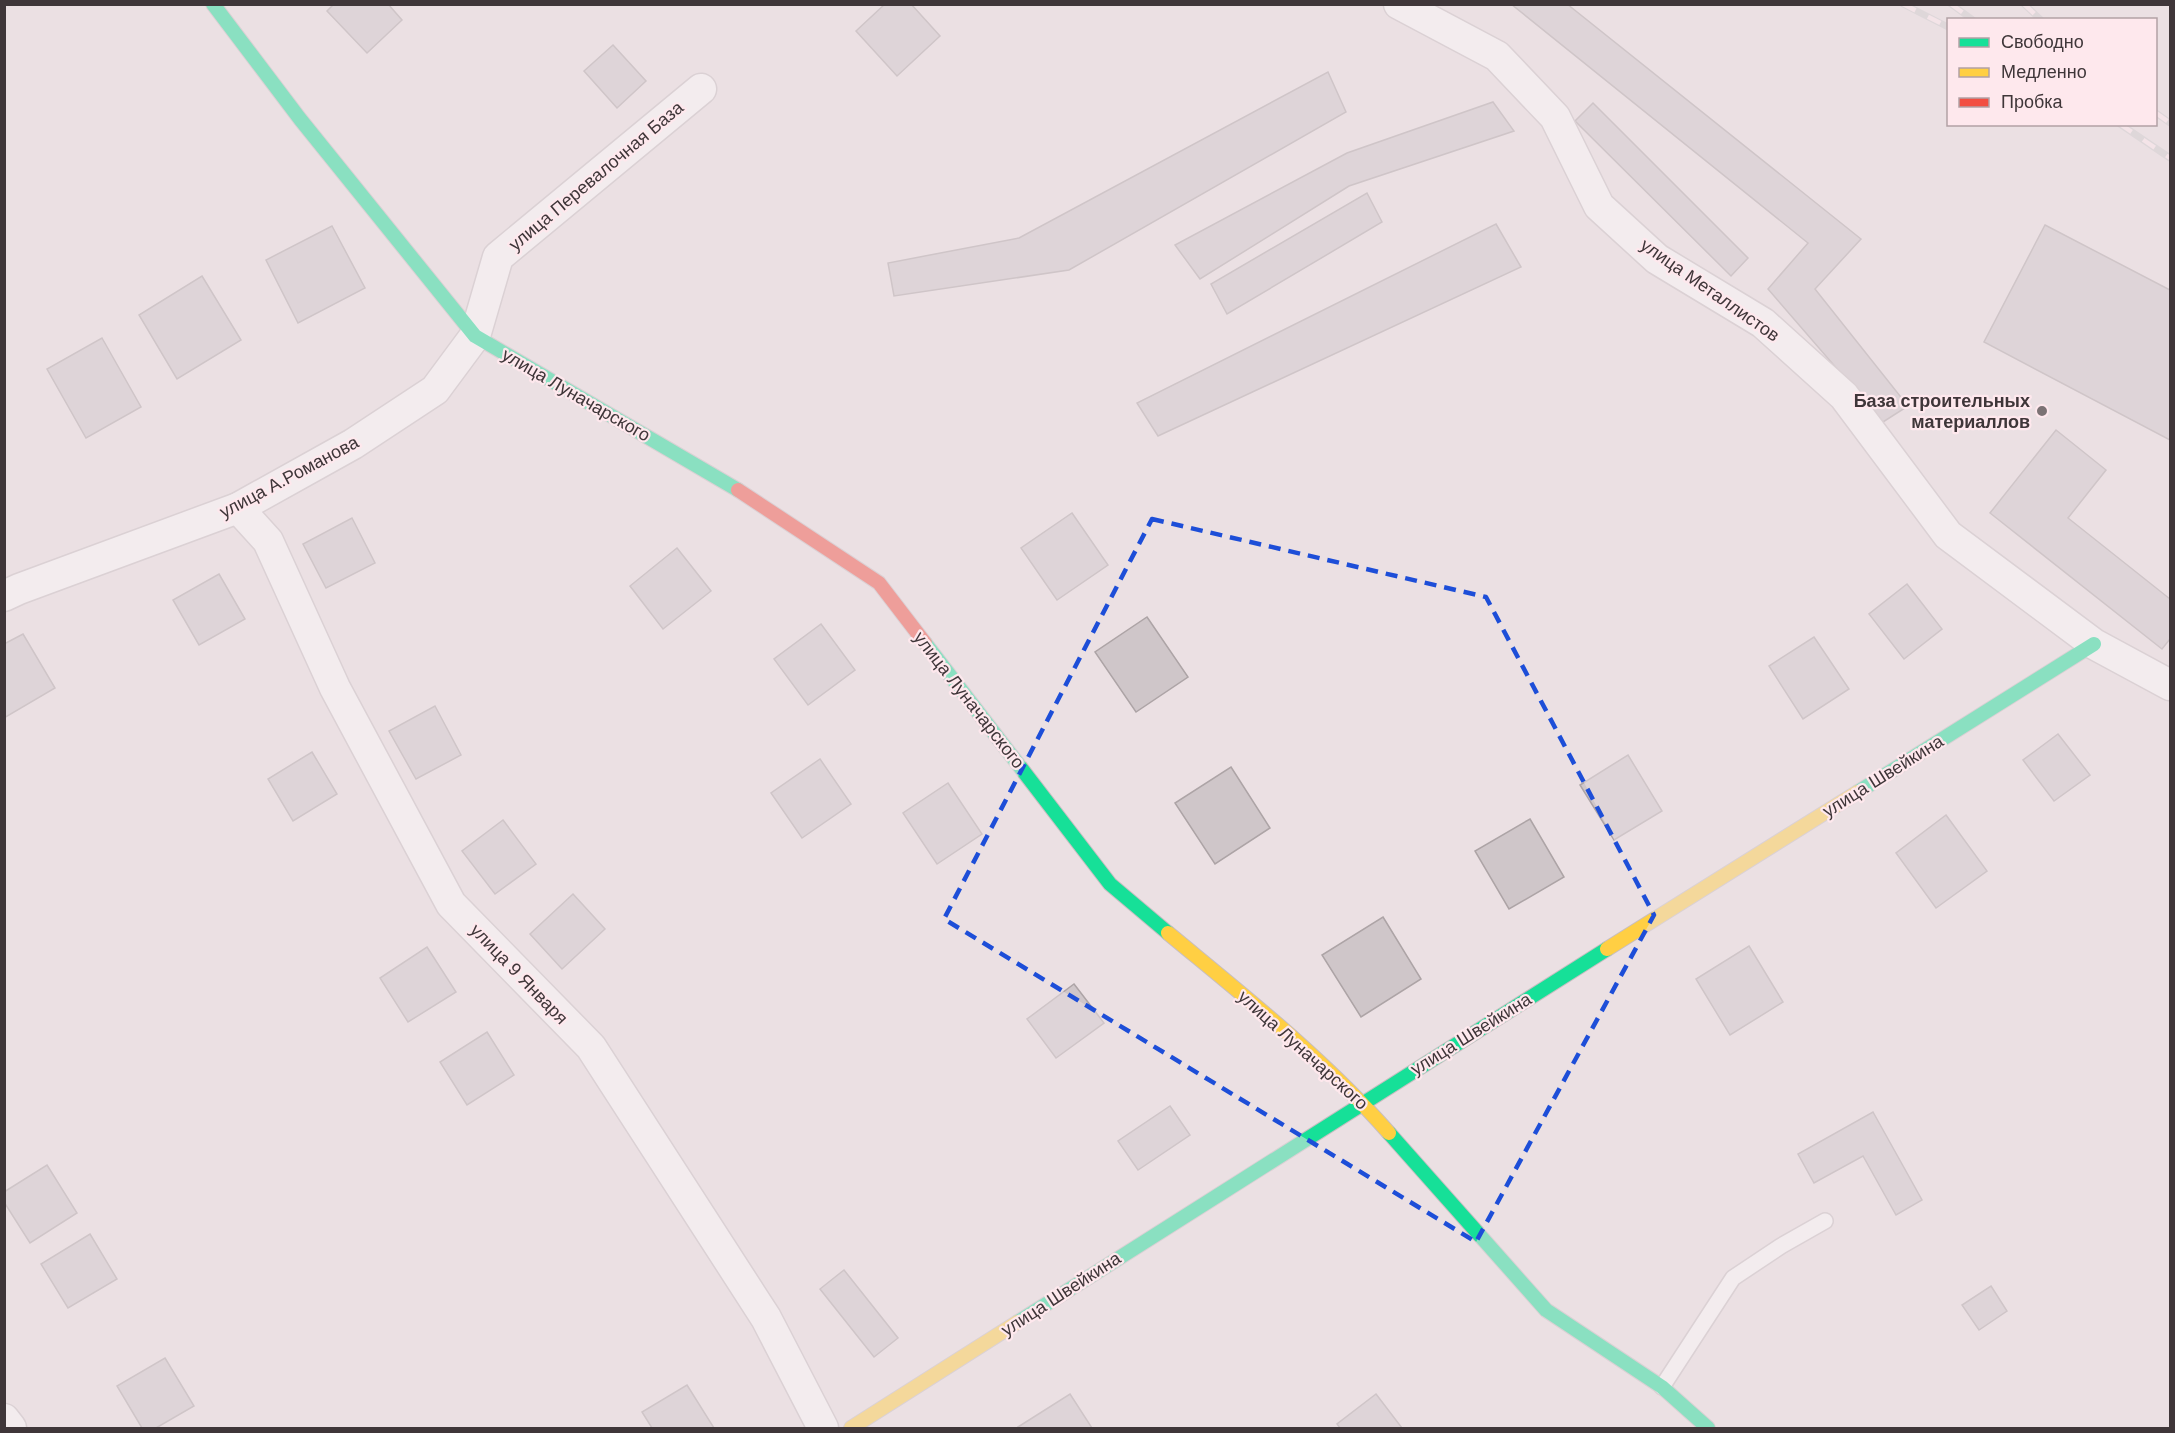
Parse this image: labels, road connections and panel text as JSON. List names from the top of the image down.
{
  "streets": {
    "street": [
      "улица Перевалочная База",
      "улица Металлистов",
      "улица Луначарского",
      "улица А.Романова",
      "улица Швейкина",
      "улица 9 Января"
    ]
  },
  "crossings": [
    ["улица Перевалочная База", "улица Луначарского"],
    ["улица Перевалочная База", "улица А.Романова"],
    ["улица Металлистов", "улица Швейкина"],
    ["улица Луначарского", "улица А.Романова"],
    ["улица Луначарского", "улица Швейкина"],
    ["улица А.Романова", "улица 9 Января"]
  ],
  "places": ["База cтроительных материаллов"],
  "legend": ["Свободно", "Медленно", "Пробка"]
}
